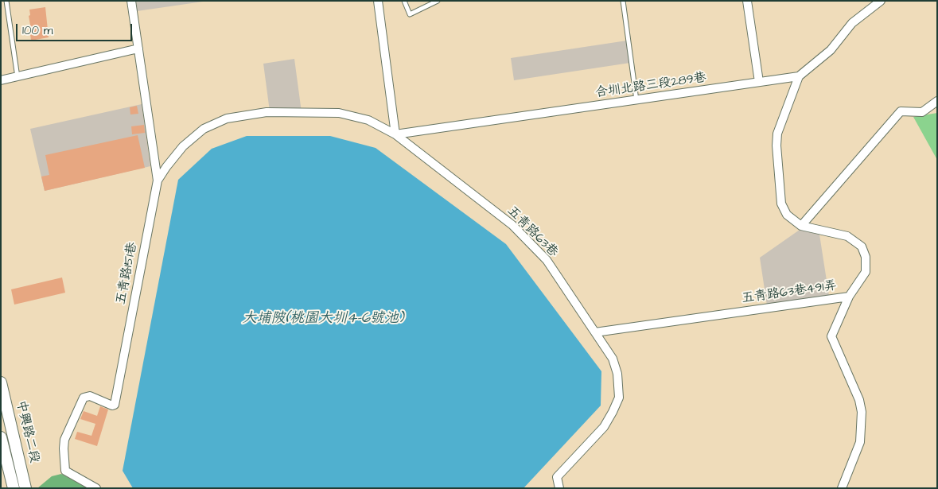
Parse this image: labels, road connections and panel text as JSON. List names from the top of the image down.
{
  "streets": {
    "street": [
      "合圳北路三段289巷",
      "五青路63巷",
      "五青路151巷",
      "五青路63巷491弄",
      "中興路二段"
    ]
  },
  "crossings": [
    ["合圳北路三段289巷", "五青路63巷"],
    ["合圳北路三段289巷", "五青路63巷491弄"],
    ["五青路63巷", "五青路151巷"],
    ["五青路63巷", "五青路63巷491弄"]
  ],
  "water": ["大埔陂(桃園大圳4-6號池)"],
  "scale_bar": "100 m"
}
